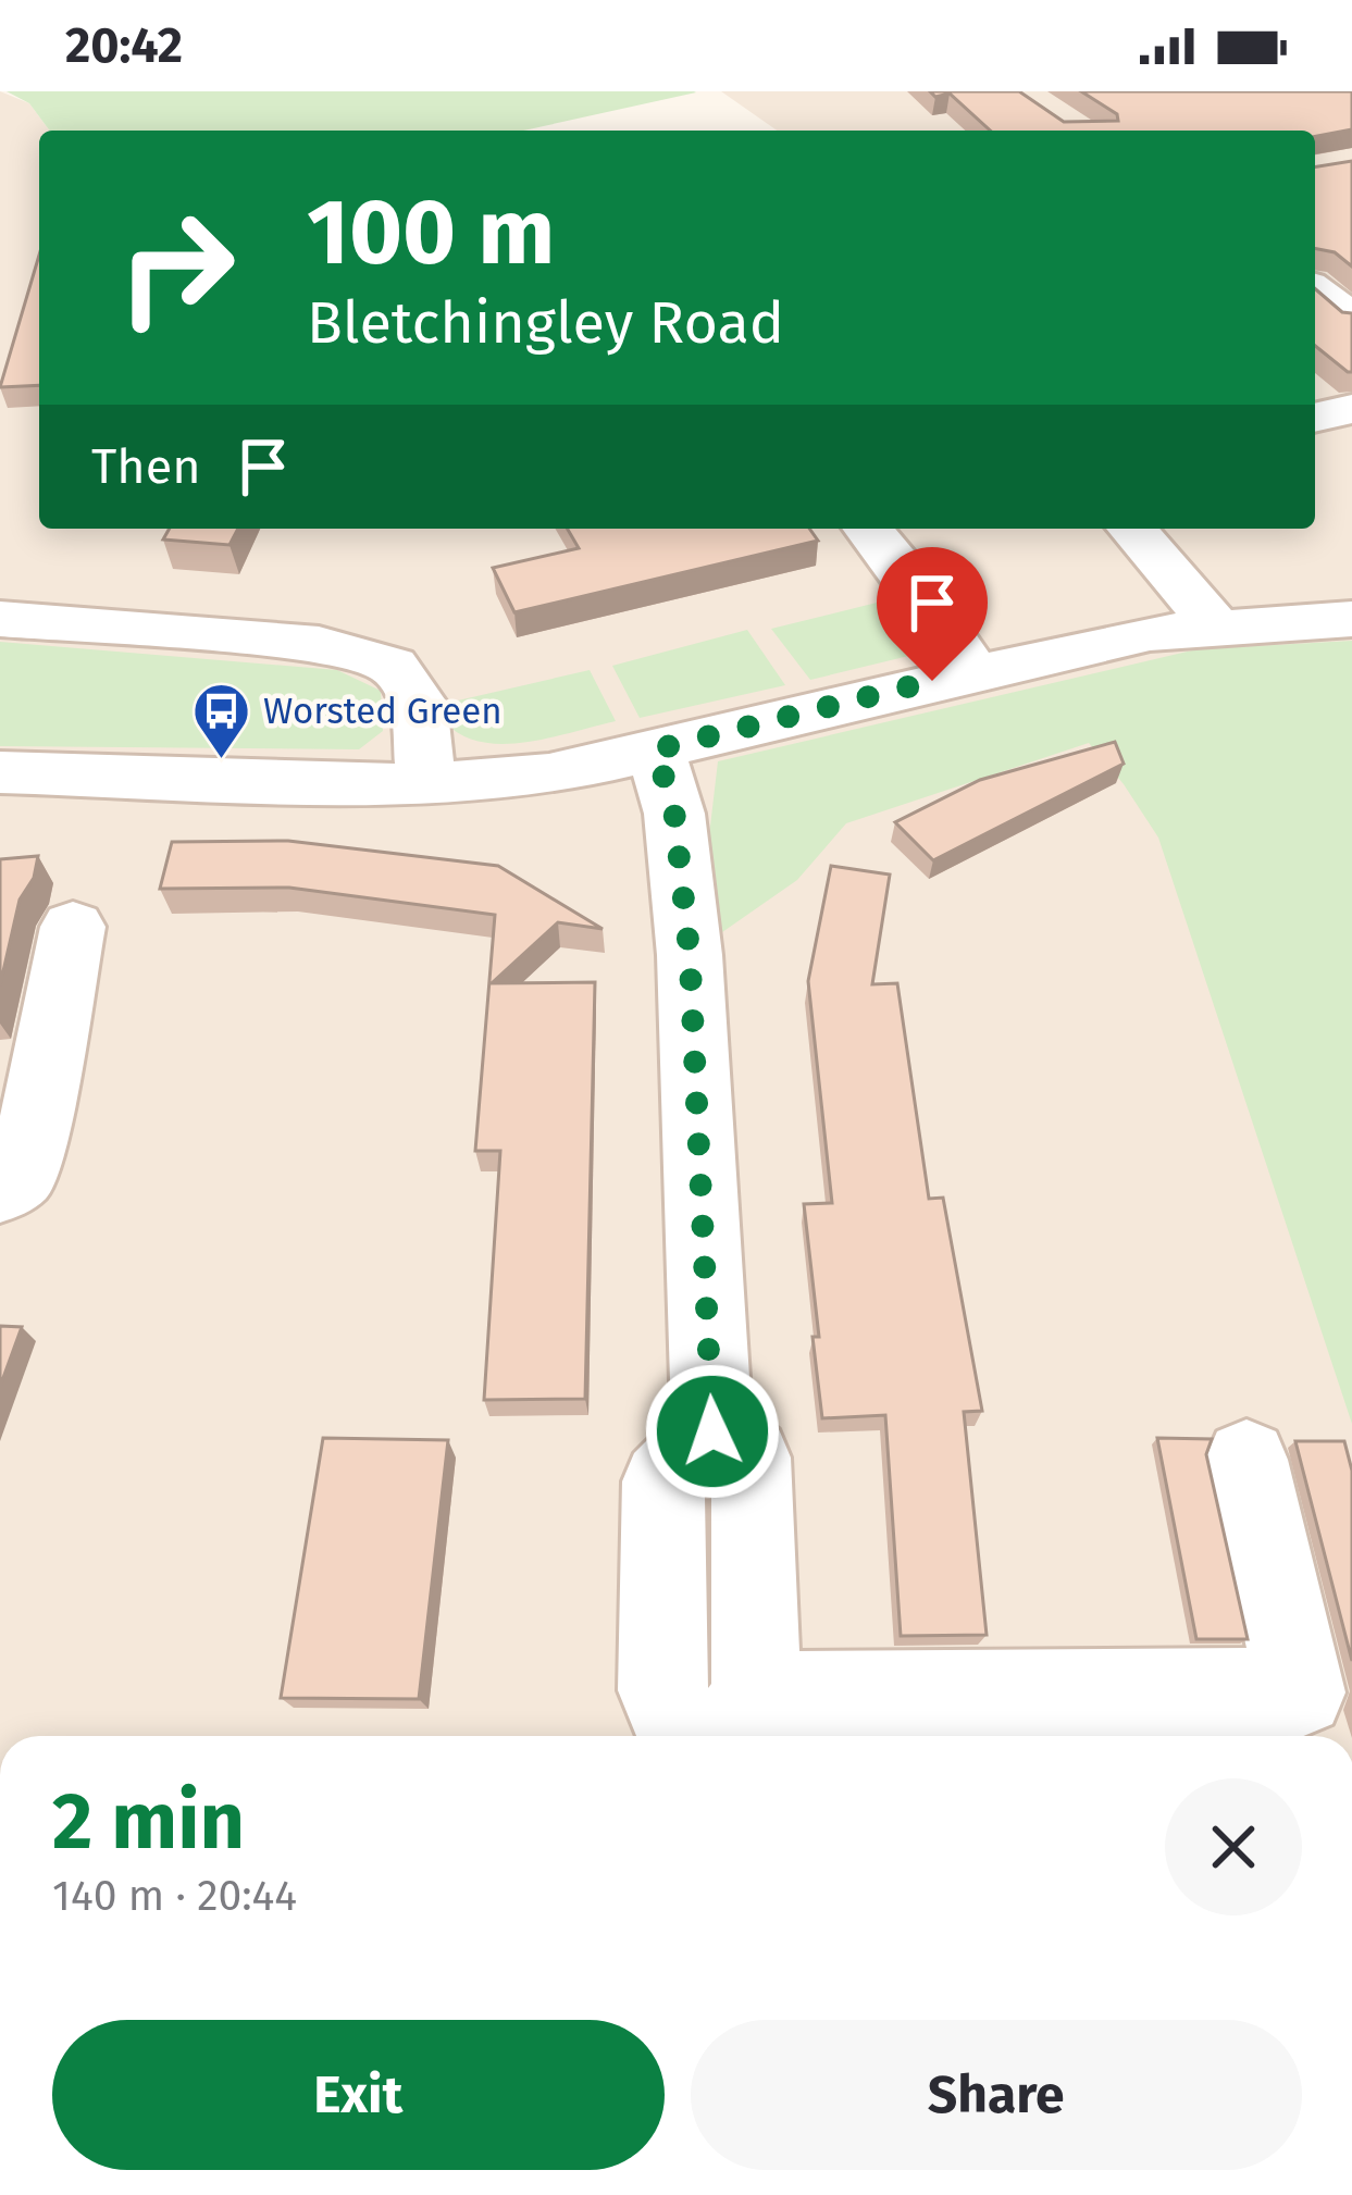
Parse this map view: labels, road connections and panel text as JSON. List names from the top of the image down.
{
  "places": {
    "bus stop": ["Worsted Green"]
  },
  "page": {
    "status": "20:42",
    "turn": ["100 m", "Bletchingley Road"],
    "then": "Then",
    "heading": ["2 min", "140 m · 20:44"],
    "buttons": ["Exit", "Share"]
  }
}
